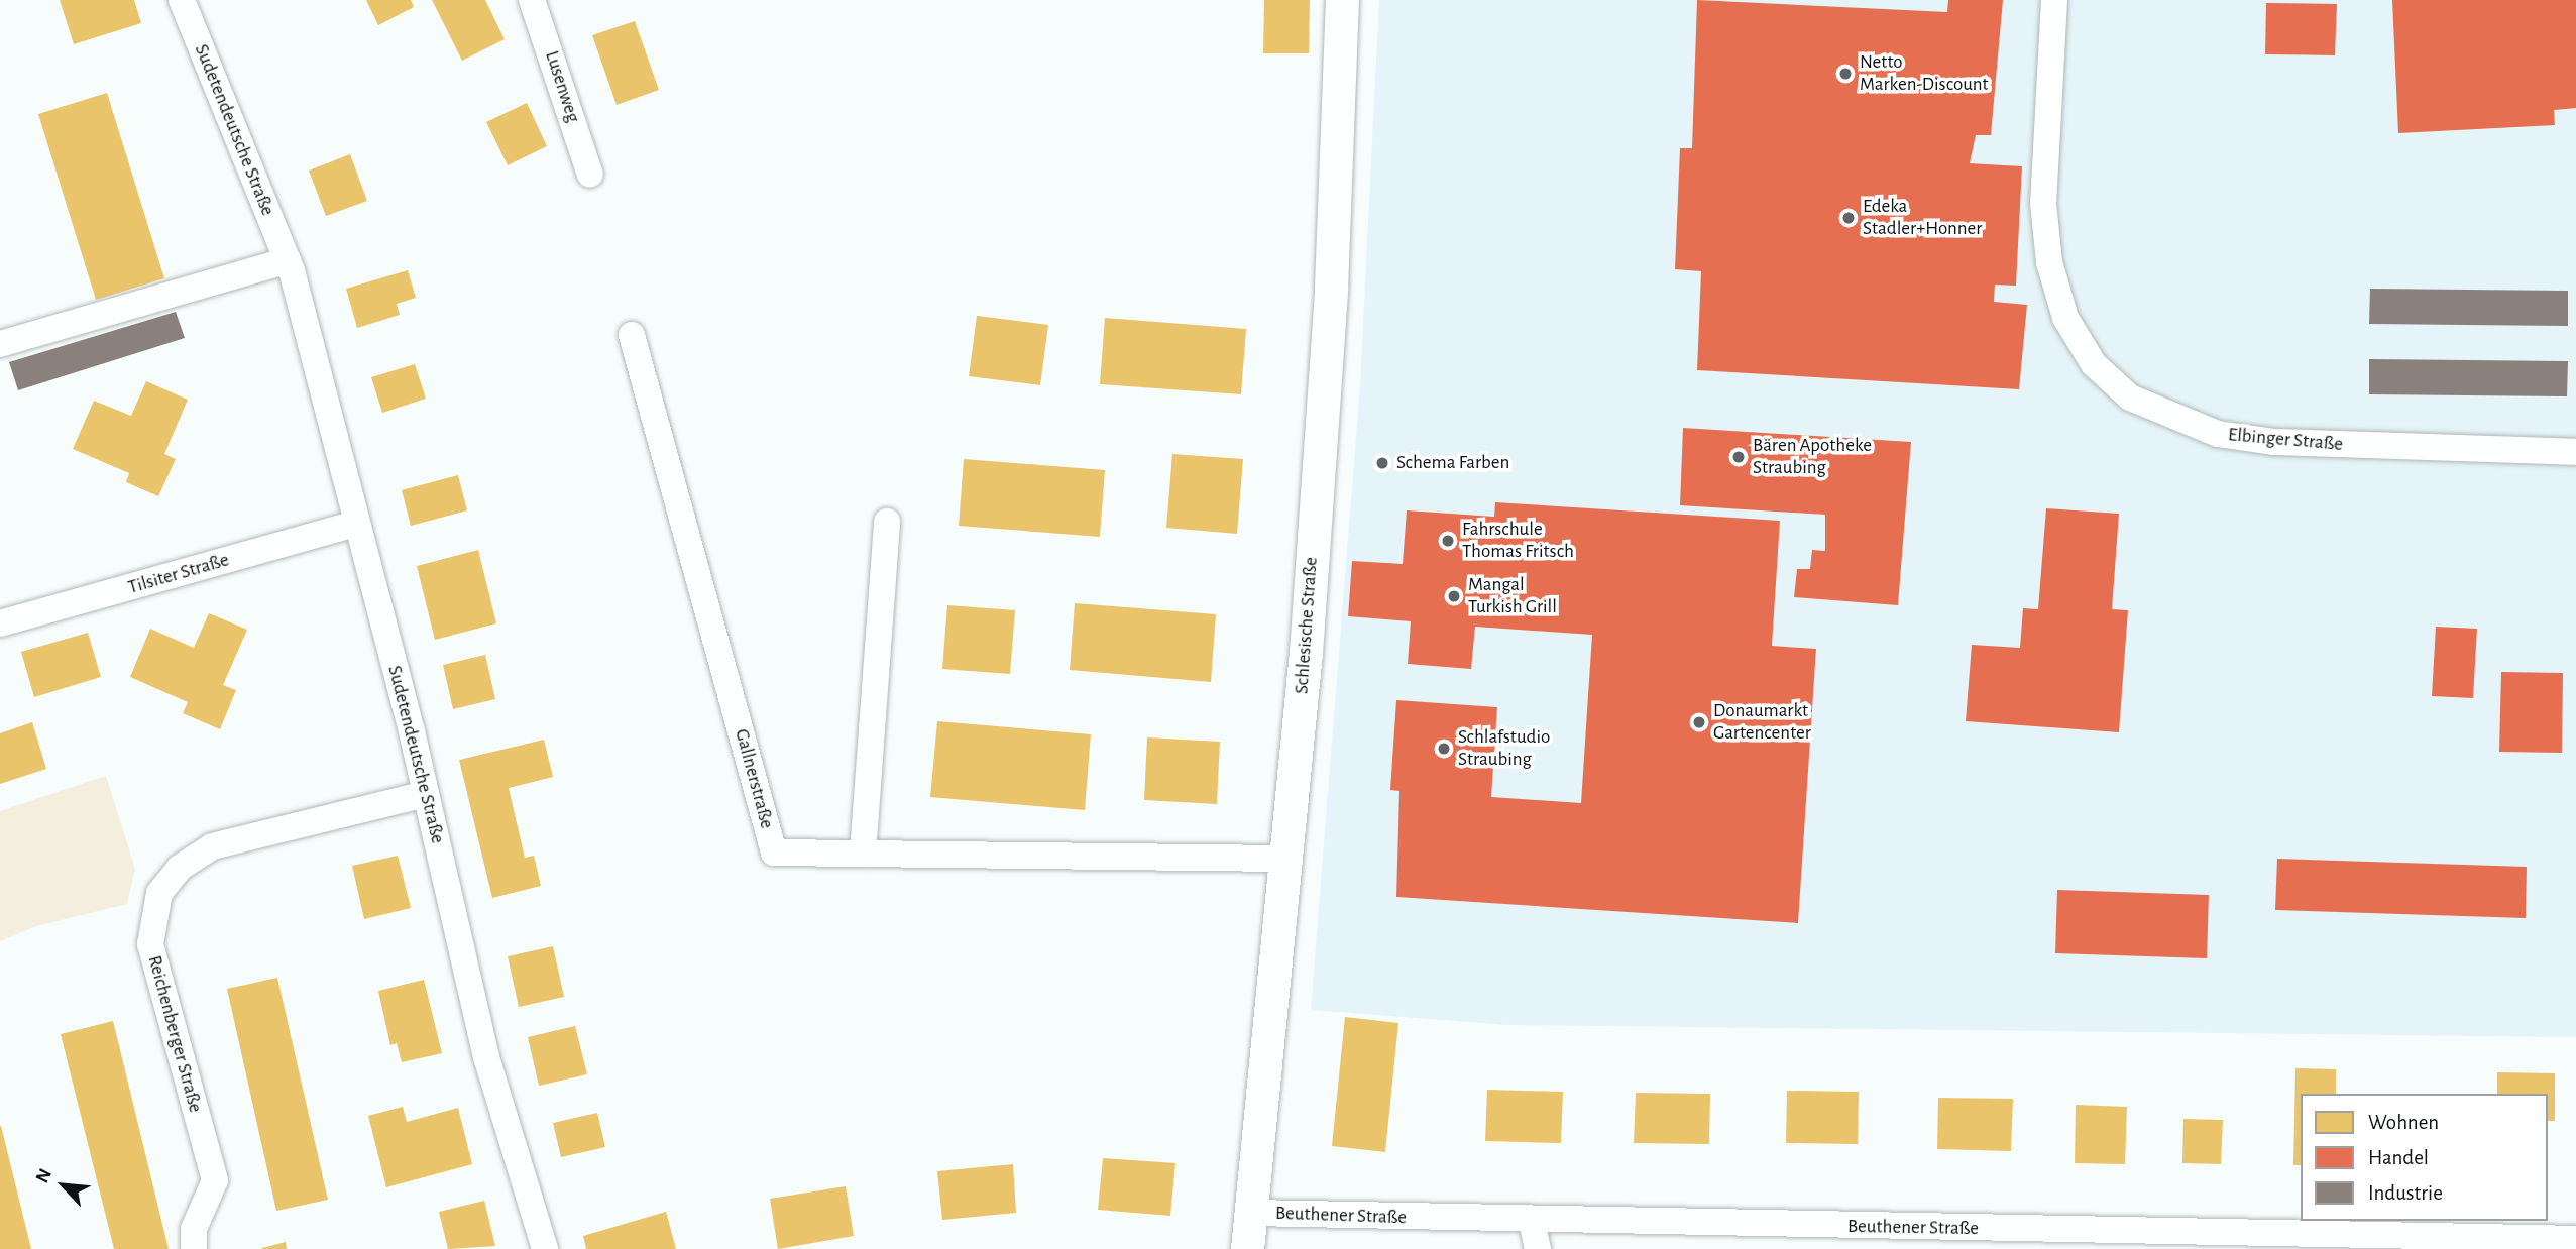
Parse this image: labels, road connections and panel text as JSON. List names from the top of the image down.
{
  "streets": {
    "street": [
      "Lusenweg",
      "Sudetendeutsche Straße",
      "Elbinger Straße",
      "Tilsiter Straße",
      "Schlesische Straße",
      "Gallnerstraße",
      "Reichenberger Straße",
      "Beuthener Straße"
    ]
  },
  "crossings": [
    ["Sudetendeutsche Straße", "Tilsiter Straße"],
    ["Sudetendeutsche Straße", "Reichenberger Straße"],
    ["Schlesische Straße", "Gallnerstraße"],
    ["Schlesische Straße", "Beuthener Straße"]
  ],
  "places": [
    "Netto Marken-Discount",
    "Edeka Stadler+Honner",
    "Bären Apotheke Straubing",
    "Schema Farben",
    "Fahrschule Thomas Fritsch",
    "Mangal Turkish Grill",
    "Donaumarkt Gartencenter",
    "Schlafstudio Straubing"
  ],
  "legend": ["Wohnen", "Handel", "Industrie"],
  "north": "top left"
}
